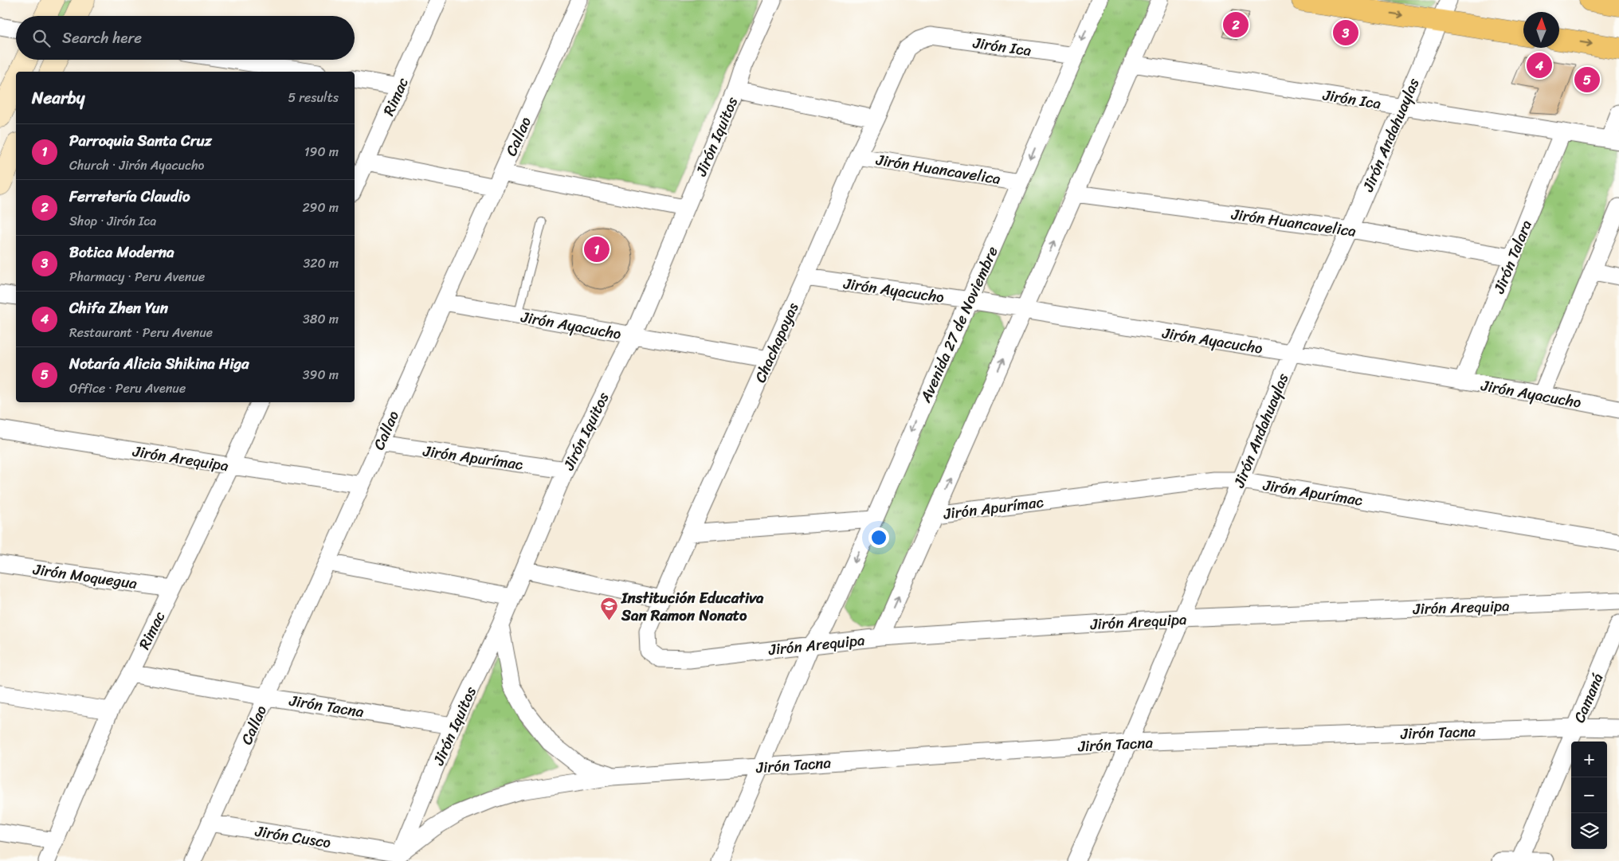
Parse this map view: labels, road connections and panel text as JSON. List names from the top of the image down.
{
  "streets": {
    "street": [
      "Jirón Ica",
      "Rimac",
      "Jirón Andahuaylas",
      "Callao",
      "Jirón Iquitos",
      "Jirón Huancavelica",
      "Jirón Talara",
      "Jirón Ayacucho",
      "Avenida 27 de Noviembre",
      "Chachapoyas",
      "Jirón Apurímac",
      "Jirón Arequipa",
      "Jirón Moquegua",
      "Camaná",
      "Jirón Tacna",
      "Jirón Cusco"
    ]
  },
  "crossings": [
    ["Jirón Ica", "Jirón Andahuaylas"],
    ["Jirón Ica", "Jirón Talara"],
    ["Jirón Ica", "Avenida 27 de Noviembre"],
    ["Jirón Ica", "Chachapoyas"],
    ["Rimac", "Jirón Arequipa"],
    ["Rimac", "Jirón Moquegua"],
    ["Rimac", "Jirón Tacna"],
    ["Jirón Andahuaylas", "Jirón Huancavelica"],
    ["Jirón Andahuaylas", "Jirón Ayacucho"],
    ["Jirón Andahuaylas", "Jirón Apurímac"],
    ["Jirón Andahuaylas", "Jirón Arequipa"],
    ["Jirón Andahuaylas", "Jirón Tacna"],
    ["Callao", "Jirón Ayacucho"],
    ["Callao", "Jirón Apurímac"],
    ["Callao", "Jirón Arequipa"],
    ["Callao", "Jirón Tacna"],
    ["Callao", "Jirón Cusco"],
    ["Jirón Iquitos", "Jirón Ayacucho"],
    ["Jirón Iquitos", "Jirón Apurímac"],
    ["Jirón Iquitos", "Jirón Tacna"],
    ["Jirón Iquitos", "Jirón Cusco"],
    ["Jirón Huancavelica", "Jirón Talara"],
    ["Jirón Huancavelica", "Avenida 27 de Noviembre"],
    ["Jirón Huancavelica", "Chachapoyas"],
    ["Jirón Talara", "Jirón Ayacucho"],
    ["Jirón Ayacucho", "Avenida 27 de Noviembre"],
    ["Jirón Ayacucho", "Chachapoyas"],
    ["Avenida 27 de Noviembre", "Jirón Arequipa"],
    ["Avenida 27 de Noviembre", "Jirón Tacna"],
    ["Chachapoyas", "Jirón Arequipa"],
    ["Camaná", "Jirón Tacna"],
    ["Jirón Tacna", "Jirón Cusco"]
  ],
  "places": {
    "school or university": ["Institución Educativa San Ramon Nonato"]
  },
  "north": "top",
  "page": {
    "pins": [
      "2",
      "3",
      "4",
      "5",
      "1"
    ],
    "search": "Search here",
    "heading": ["Nearby", "5 results"],
    "list": [
      {
        "mark": "1",
        "name": "Parroquia Santa Cruz",
        "note": "Church · Jirón Ayacucho",
        "value": "190 m"
      },
      {
        "mark": "2",
        "name": "Ferretería Claudio",
        "note": "Shop · Jirón Ica",
        "value": "290 m"
      },
      {
        "mark": "3",
        "name": "Botica Moderna",
        "note": "Pharmacy · Peru Avenue",
        "value": "320 m"
      },
      {
        "mark": "4",
        "name": "Chifa Zhen Yun",
        "note": "Restaurant · Peru Avenue",
        "value": "380 m"
      },
      {
        "mark": "5",
        "name": "Notaría Alicia Shikina Higa",
        "note": "Office · Peru Avenue",
        "value": "390 m"
      }
    ],
    "map_buttons": ["+", "−"]
  }
}
